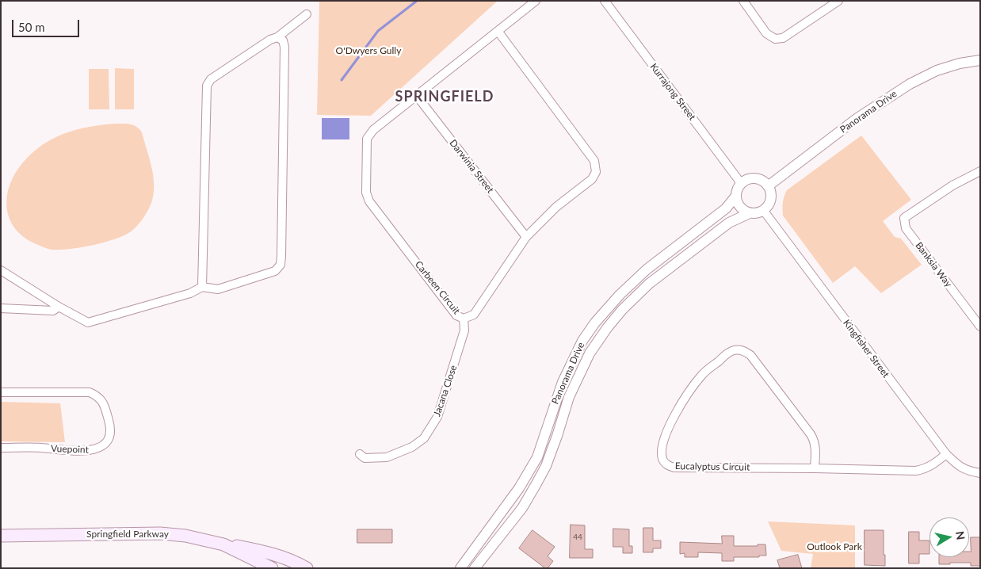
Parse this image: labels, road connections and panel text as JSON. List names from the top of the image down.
{
  "streets": {
    "main road": ["Springfield Parkway"],
    "street": [
      "Kurrajong Street",
      "Panorama Drive",
      "Darwinia Street",
      "Banksia Way",
      "Carbeen Circuit",
      "Kingfisher Street",
      "Jacana Close",
      "Vuepoint",
      "Eucalyptus Circuit"
    ]
  },
  "crossings": [
    ["Kurrajong Street", "Panorama Drive"],
    ["Kurrajong Street", "Kingfisher Street"],
    ["Panorama Drive", "Kingfisher Street"],
    ["Darwinia Street", "Carbeen Circuit"],
    ["Carbeen Circuit", "Jacana Close"],
    ["Kingfisher Street", "Eucalyptus Circuit"]
  ],
  "districts": ["SPRINGFIELD"],
  "parks": ["O'Dwyers Gully", "Outlook Park"],
  "house_numbers": ["44"],
  "scale_bar": "50 m",
  "north": "right"
}
